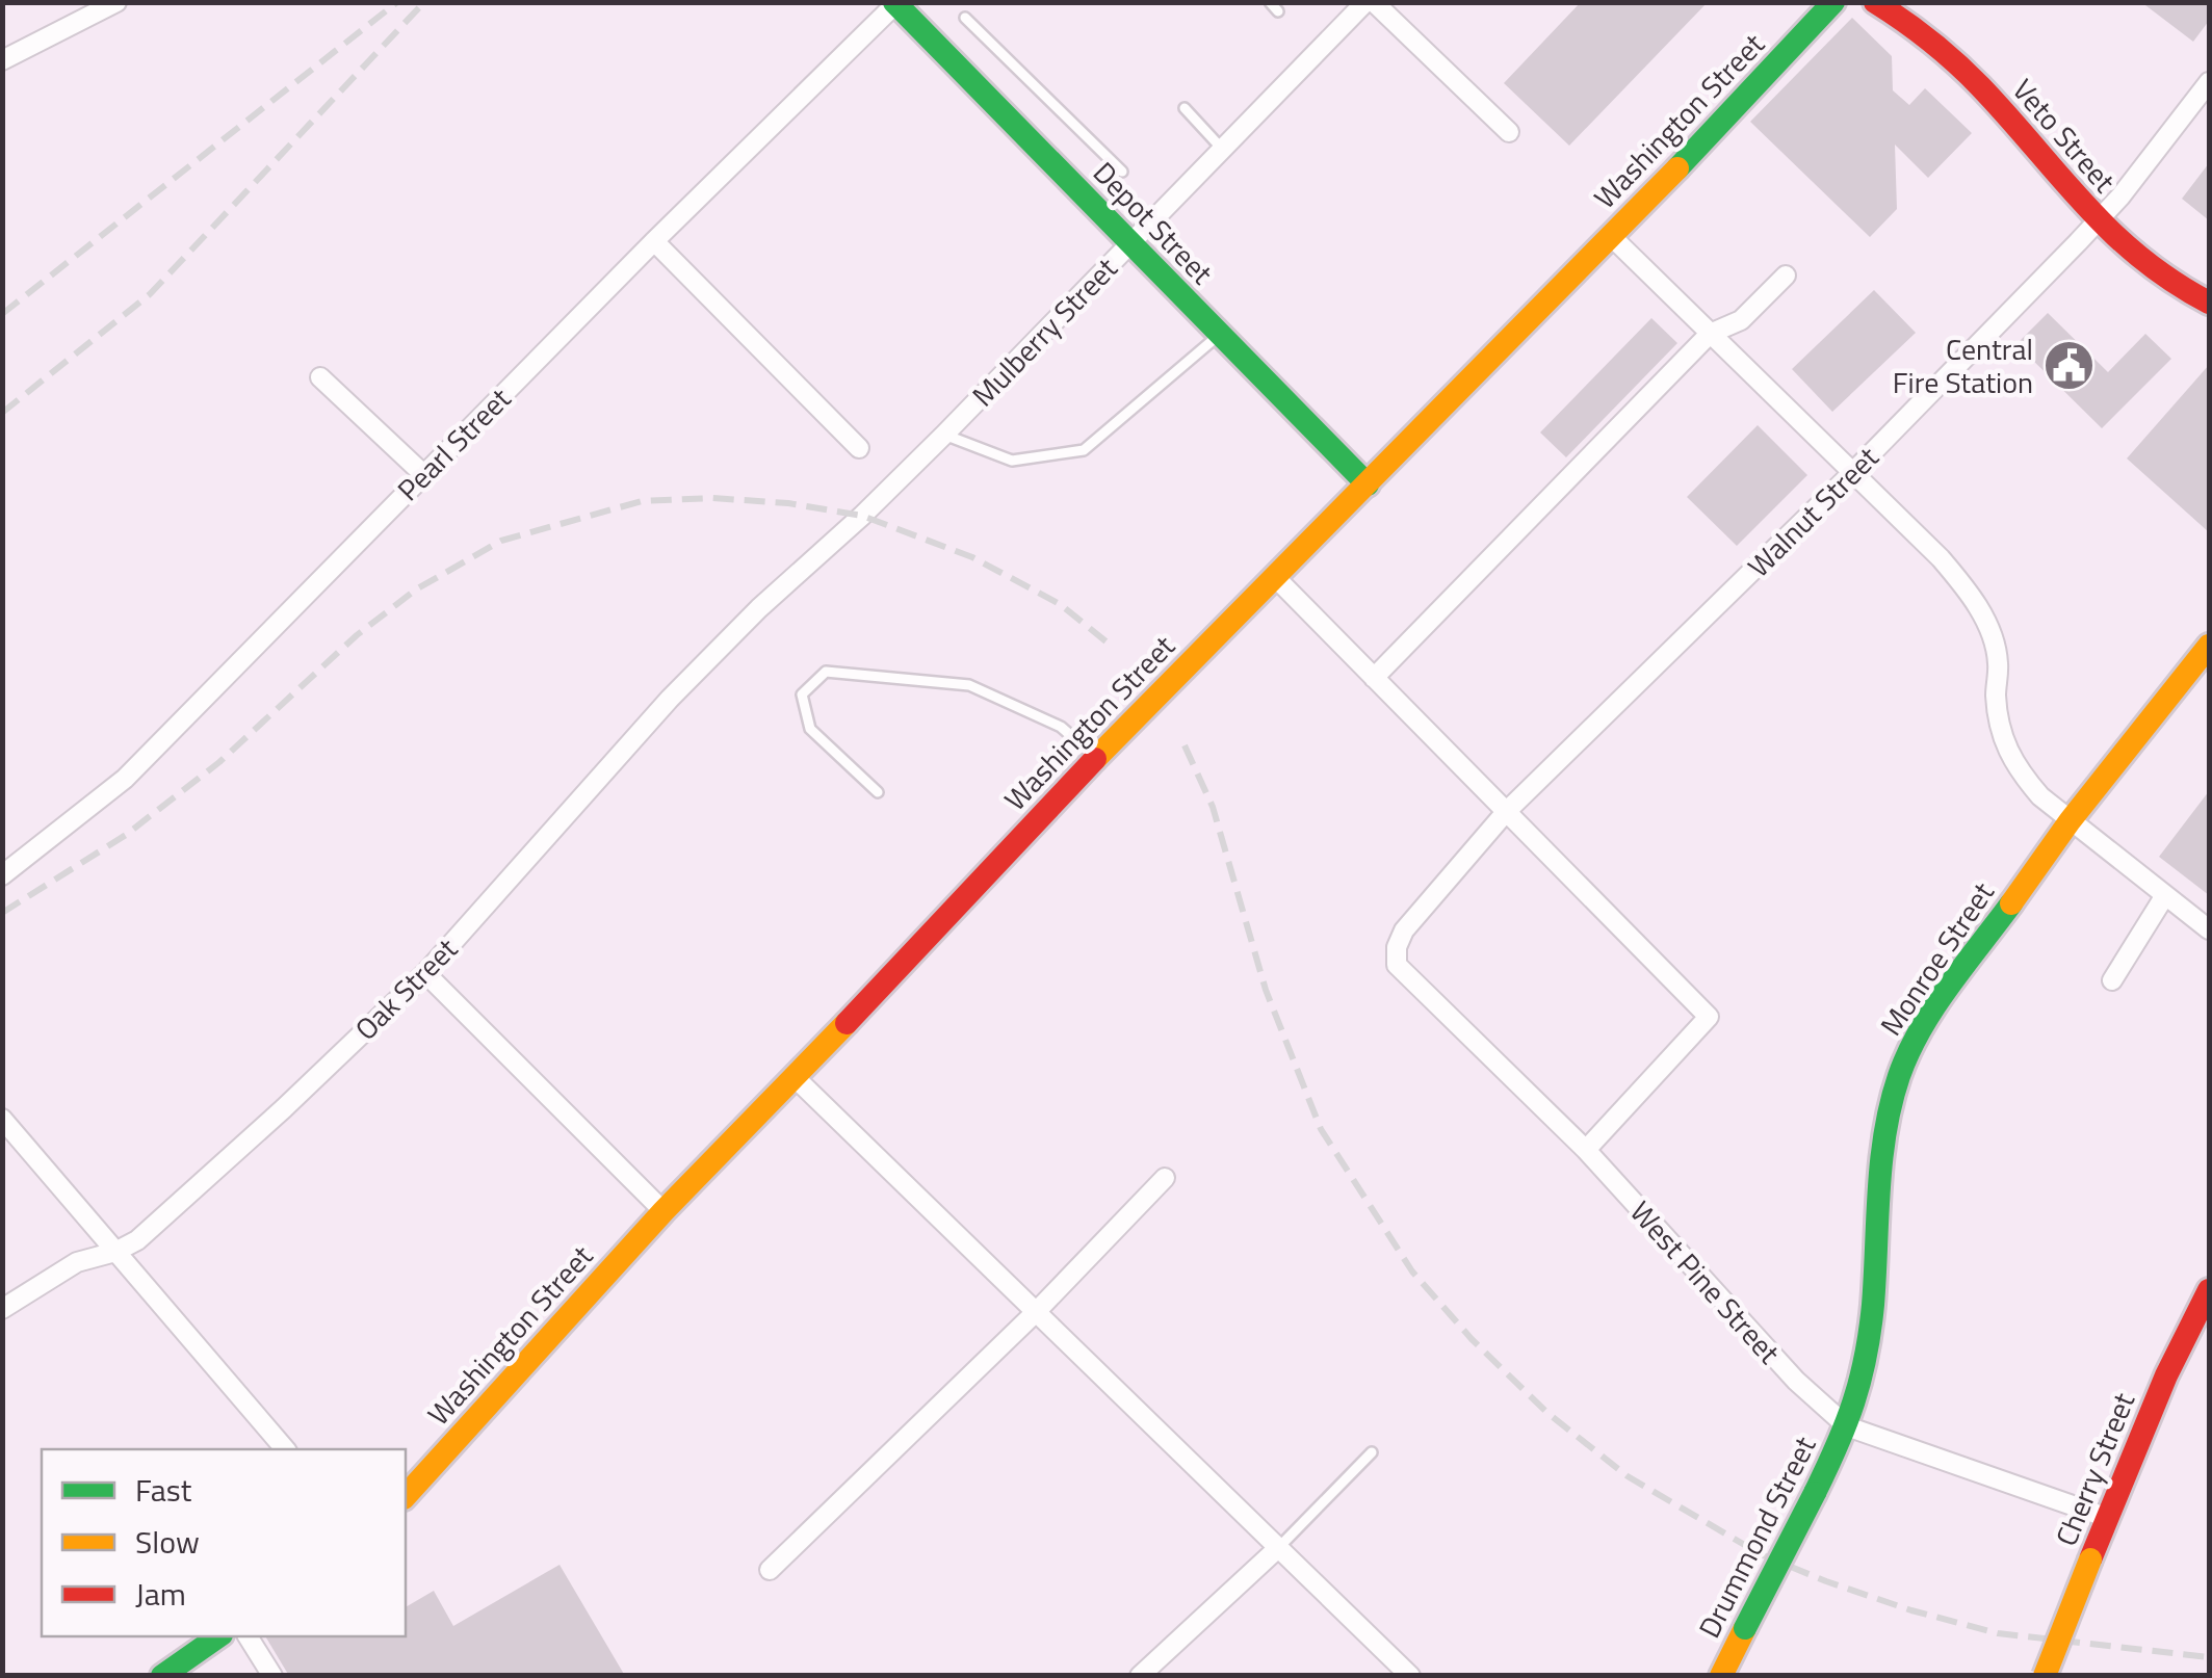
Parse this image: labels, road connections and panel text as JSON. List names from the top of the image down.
{
  "streets": {
    "street": [
      "Washington Street",
      "Veto Street",
      "Depot Street",
      "Mulberry Street",
      "Pearl Street",
      "Walnut Street",
      "Monroe Street",
      "Oak Street",
      "West Pine Street",
      "Cherry Street",
      "Drummond Street"
    ]
  },
  "crossings": [
    ["Washington Street", "Depot Street"],
    ["Veto Street", "Walnut Street"],
    ["Depot Street", "Mulberry Street"],
    ["Depot Street", "Pearl Street"],
    ["Mulberry Street", "Oak Street"],
    ["Walnut Street", "West Pine Street"],
    ["Monroe Street", "West Pine Street"],
    ["Monroe Street", "Drummond Street"],
    ["West Pine Street", "Cherry Street"],
    ["West Pine Street", "Drummond Street"]
  ],
  "places": {
    "public building": ["Central Fire Station"]
  },
  "legend": ["Fast", "Slow", "Jam"]
}
